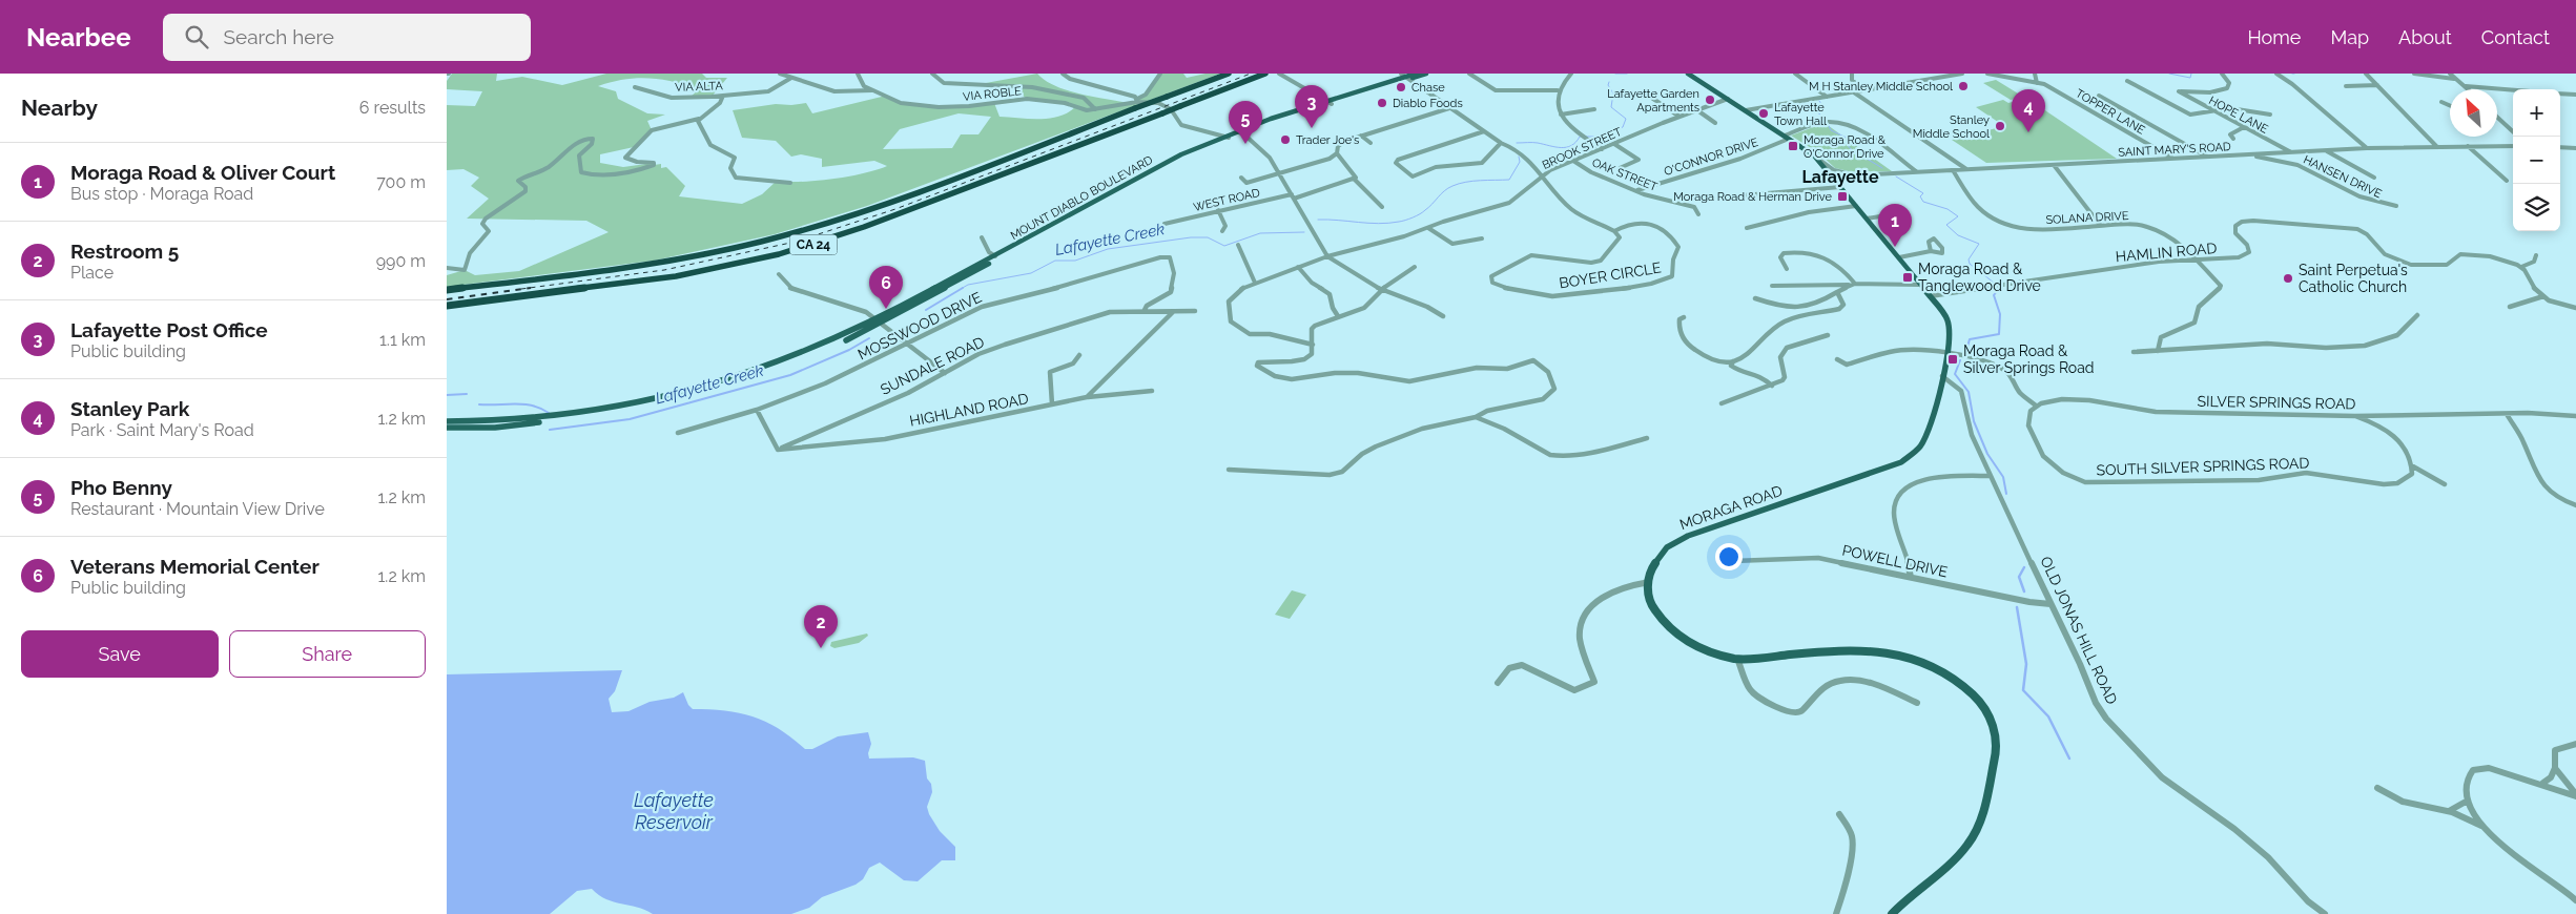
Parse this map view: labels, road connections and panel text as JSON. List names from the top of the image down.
{
  "streets": {
    "highway": ["CA 24"],
    "main road": ["MOUNT DIABLO BOULEVARD", "MORAGA ROAD"],
    "street": [
      "VIA ALTA",
      "VIA ROBLE",
      "TOPPER LANE",
      "HOPE LANE",
      "BROOK STREET",
      "SAINT MARY'S ROAD",
      "O'CONNOR DRIVE",
      "OAK STREET",
      "HANSEN DRIVE",
      "WEST ROAD",
      "SOLANA DRIVE",
      "HAMLIN ROAD",
      "BOYER CIRCLE",
      "MOSSWOOD DRIVE",
      "SUNDALE ROAD",
      "SILVER SPRINGS ROAD",
      "HIGHLAND ROAD",
      "SOUTH SILVER SPRINGS ROAD",
      "POWELL DRIVE",
      "OLD JONAS HILL ROAD"
    ]
  },
  "crossings": [
    ["TOPPER LANE", "SAINT MARY'S ROAD"],
    ["HOPE LANE", "SAINT MARY'S ROAD"],
    ["BROOK STREET", "OAK STREET"],
    ["BROOK STREET", "MORAGA ROAD"],
    ["SAINT MARY'S ROAD", "O'CONNOR DRIVE"],
    ["SAINT MARY'S ROAD", "HANSEN DRIVE"],
    ["SAINT MARY'S ROAD", "SOLANA DRIVE"],
    ["SAINT MARY'S ROAD", "MORAGA ROAD"],
    ["O'CONNOR DRIVE", "OAK STREET"],
    ["O'CONNOR DRIVE", "MORAGA ROAD"],
    ["SOLANA DRIVE", "HAMLIN ROAD"],
    ["HAMLIN ROAD", "MORAGA ROAD"],
    ["MOSSWOOD DRIVE", "SUNDALE ROAD"],
    ["SUNDALE ROAD", "HIGHLAND ROAD"],
    ["SILVER SPRINGS ROAD", "SOUTH SILVER SPRINGS ROAD"],
    ["MORAGA ROAD", "OLD JONAS HILL ROAD"],
    ["POWELL DRIVE", "OLD JONAS HILL ROAD"]
  ],
  "districts": ["Lafayette"],
  "water": ["Lafayette Creek", "Lafayette Reservoir"],
  "places": {
    "other": [
      "M H Stanley Middle School",
      "Chase",
      "Lafayette Garden Apartments",
      "Diablo Foods",
      "Lafayette Town Hall",
      "Stanley Middle School",
      "Trader Joe's",
      "Saint Perpetua's Catholic Church"
    ],
    "transit": [
      "Moraga Road & O'Connor Drive",
      "Moraga Road & Herman Drive",
      "Moraga Road & Tanglewood Drive",
      "Moraga Road & Silver Springs Road"
    ]
  },
  "north": "top left",
  "page": {
    "header": "Nearbee",
    "search": "Search here",
    "nav": [
      "Home",
      "Map",
      "About",
      "Contact"
    ],
    "heading": ["Nearby", "6 results"],
    "pins": [
      "3",
      "4",
      "5",
      "1",
      "6",
      "2"
    ],
    "map_buttons": ["+", "−"],
    "list": [
      {
        "mark": "1",
        "name": "Moraga Road & Oliver Court",
        "note": "Bus stop · Moraga Road",
        "value": "700 m"
      },
      {
        "mark": "2",
        "name": "Restroom 5",
        "note": "Place",
        "value": "990 m"
      },
      {
        "mark": "3",
        "name": "Lafayette Post Office",
        "note": "Public building",
        "value": "1.1 km"
      },
      {
        "mark": "4",
        "name": "Stanley Park",
        "note": "Park · Saint Mary's Road",
        "value": "1.2 km"
      },
      {
        "mark": "5",
        "name": "Pho Benny",
        "note": "Restaurant · Mountain View Drive",
        "value": "1.2 km"
      },
      {
        "mark": "6",
        "name": "Veterans Memorial Center",
        "note": "Public building",
        "value": "1.2 km"
      }
    ],
    "buttons": ["Save", "Share"]
  }
}
